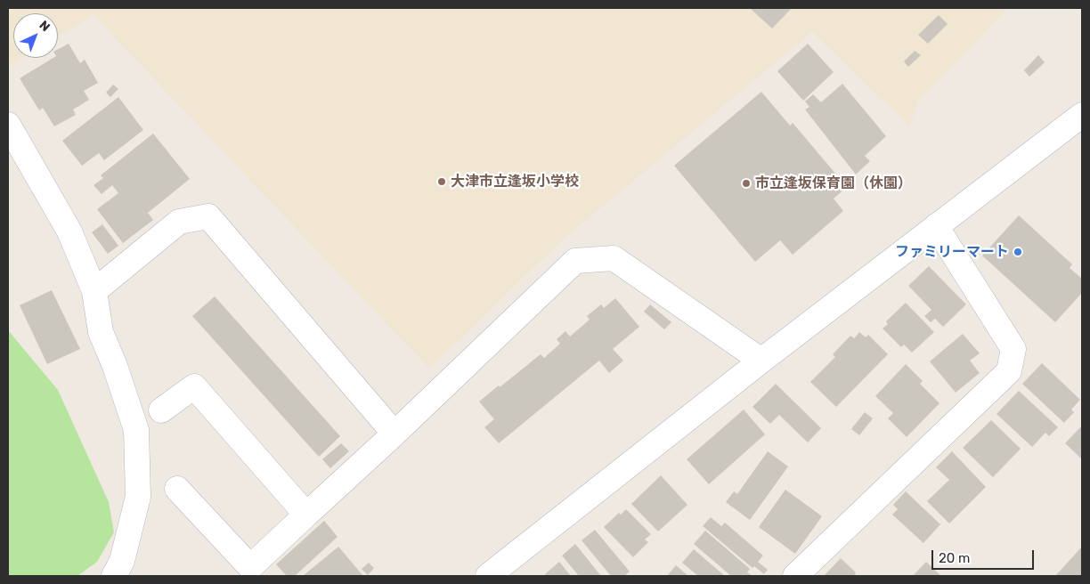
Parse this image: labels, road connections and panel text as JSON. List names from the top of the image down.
{
  "places": ["大津市立逢坂小学校", "市立逢坂保育園（休園）", "ファミリーマート"],
  "scale_bar": "20 m",
  "north": "top right"
}
